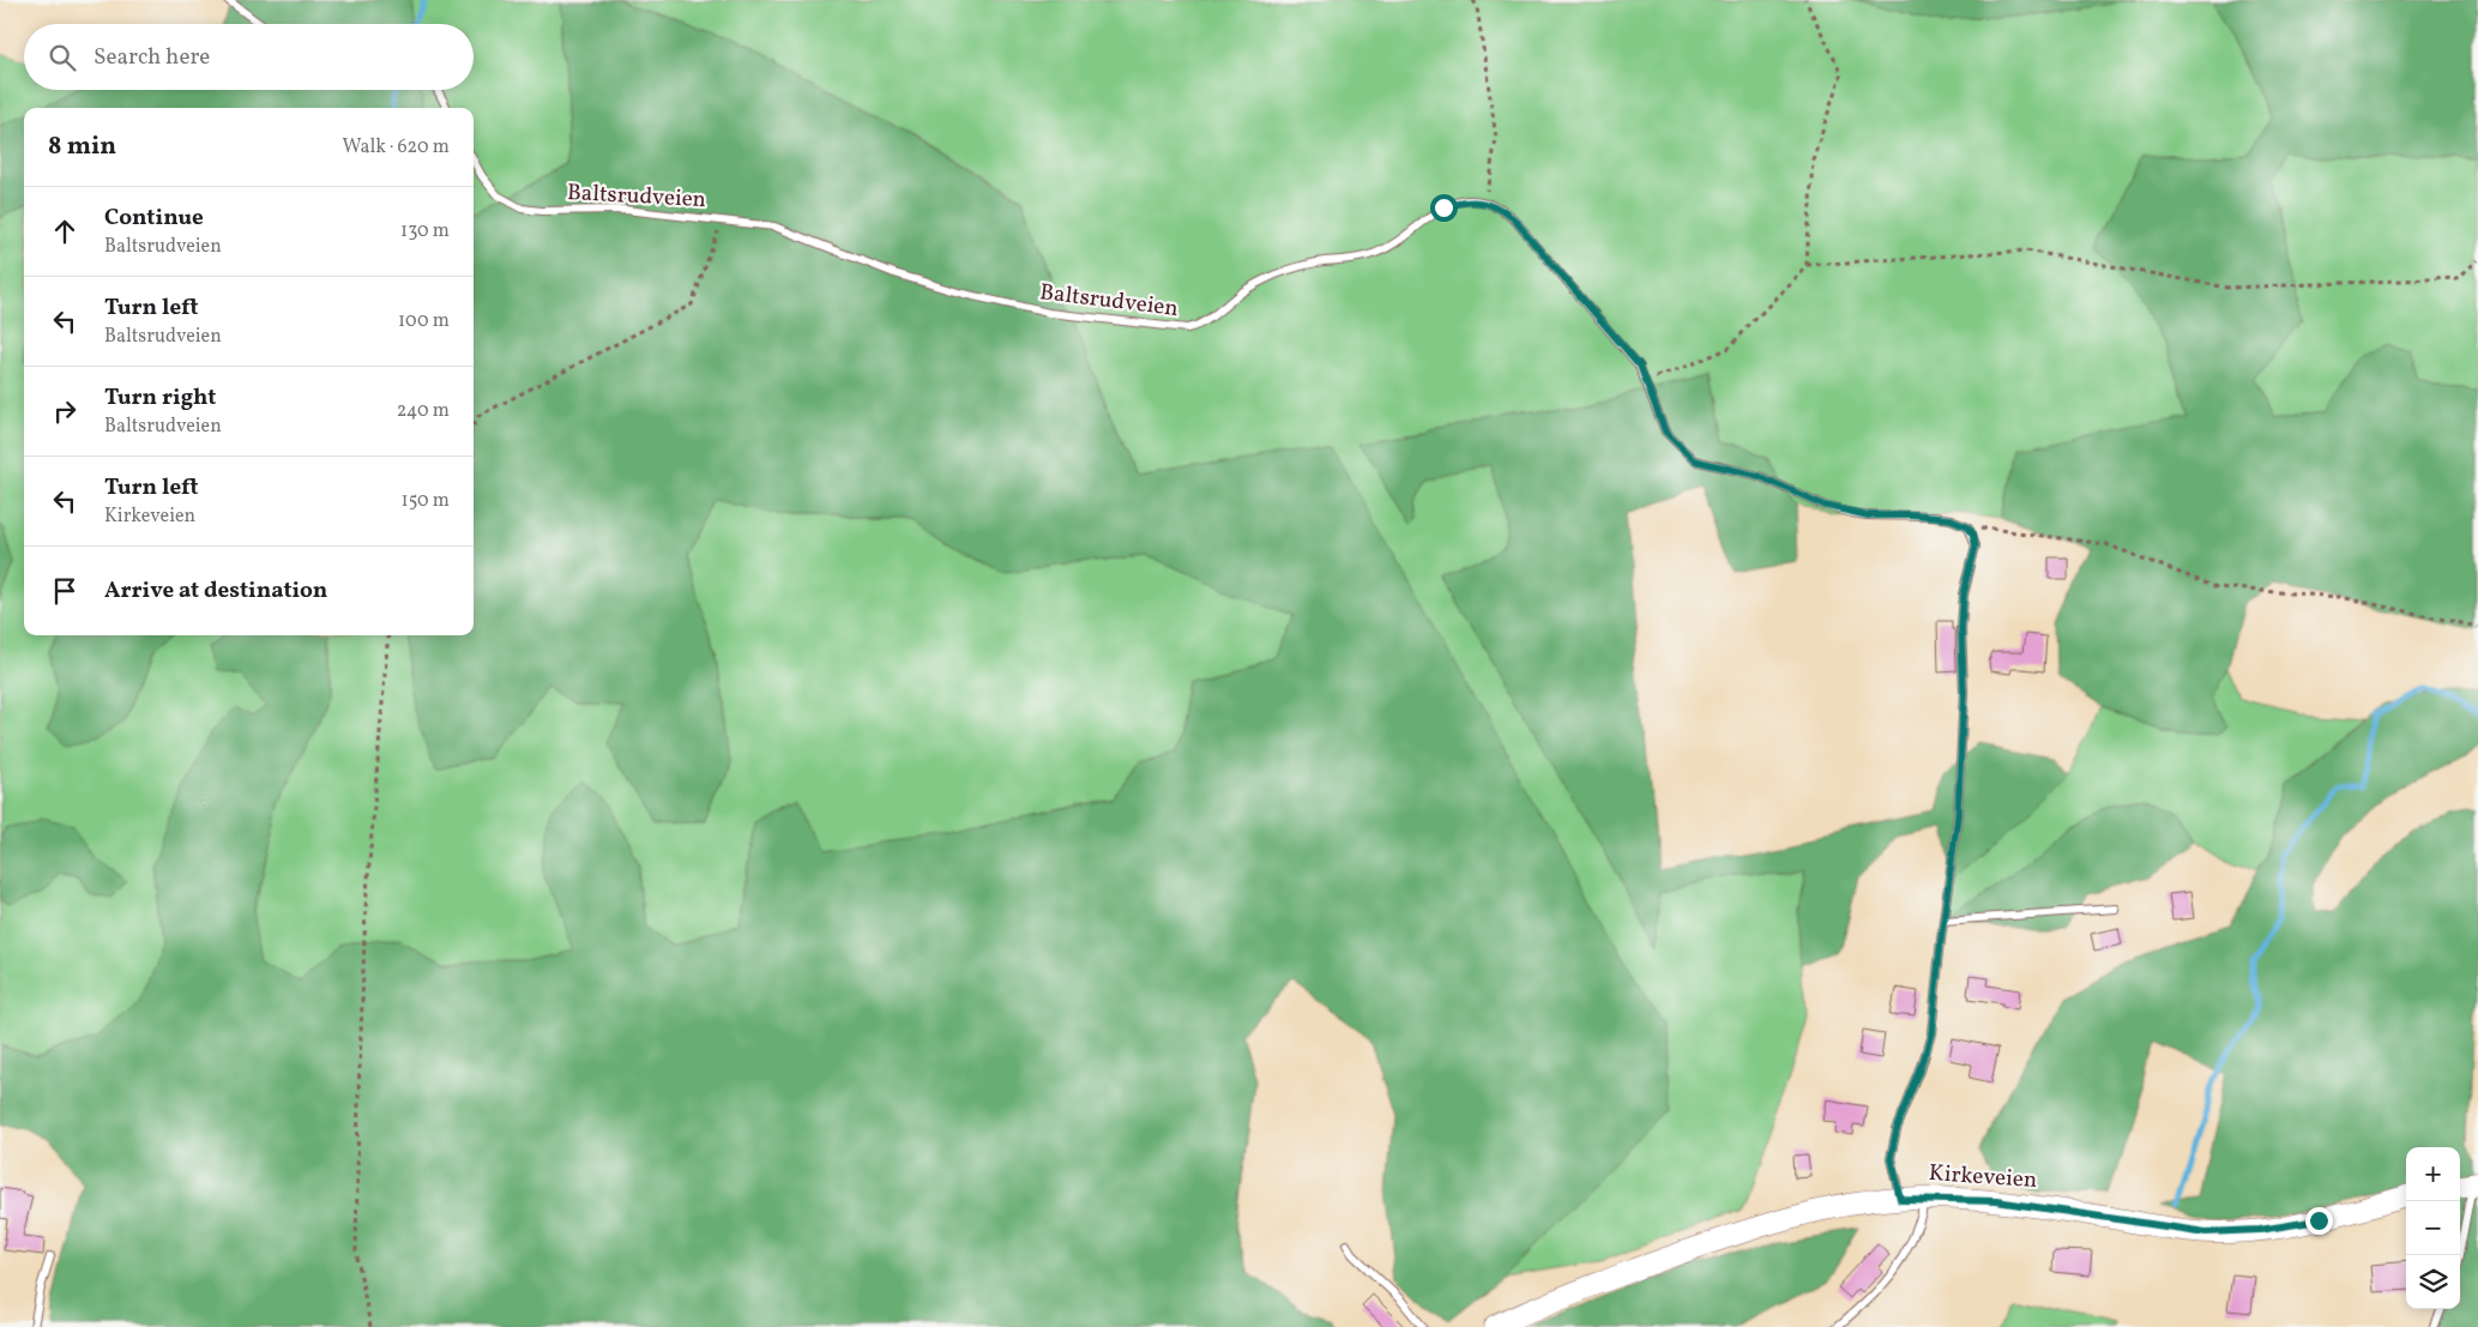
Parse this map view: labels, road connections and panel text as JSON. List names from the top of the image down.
{
  "streets": {
    "main road": ["Kirkeveien"],
    "lane": ["Baltsrudveien"]
  },
  "page": {
    "search": "Search here",
    "heading": ["8 min", "Walk · 620 m"],
    "list": [
      ["Continue", "Baltsrudveien", "130 m"],
      ["Turn left", "Baltsrudveien", "100 m"],
      ["Turn right", "Baltsrudveien", "240 m"],
      ["Turn left", "Kirkeveien", "150 m"],
      "Arrive at destination"
    ],
    "map_buttons": ["+", "−"]
  }
}
